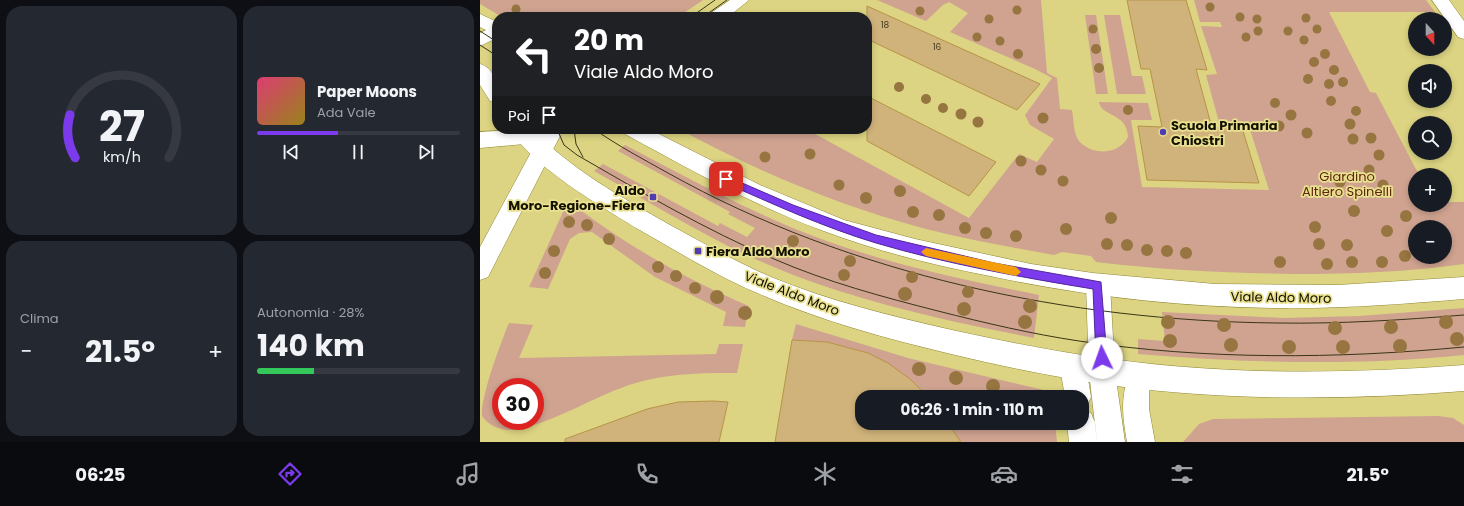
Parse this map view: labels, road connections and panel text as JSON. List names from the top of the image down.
{
  "streets": {
    "main road": ["Viale Aldo Moro"]
  },
  "parks": ["Giardino Altiero Spinelli"],
  "places": {
    "other": ["Scuola Primaria Chiostri"],
    "transit": ["Aldo Moro-Regione-Fiera", "Fiera Aldo Moro"]
  },
  "house_numbers": ["18", "16"],
  "north": "bottom",
  "page": {
    "map_buttons": ["+", "−"],
    "turn": ["20 m", "Viale Aldo Moro"],
    "song": ["Paper Moons", "Ada Vale"],
    "then": "Poi",
    "tile": [
      "Clima",
      ["Autonomia · 28%", "140 km"]
    ],
    "heat": ["−", "21.5°", "+"],
    "limit": "30",
    "trip": "06:26 · 1 min · 110 m",
    "tabs": ["06:25", "21.5°"],
    "gauge": ["27", "km/h"]
  }
}
